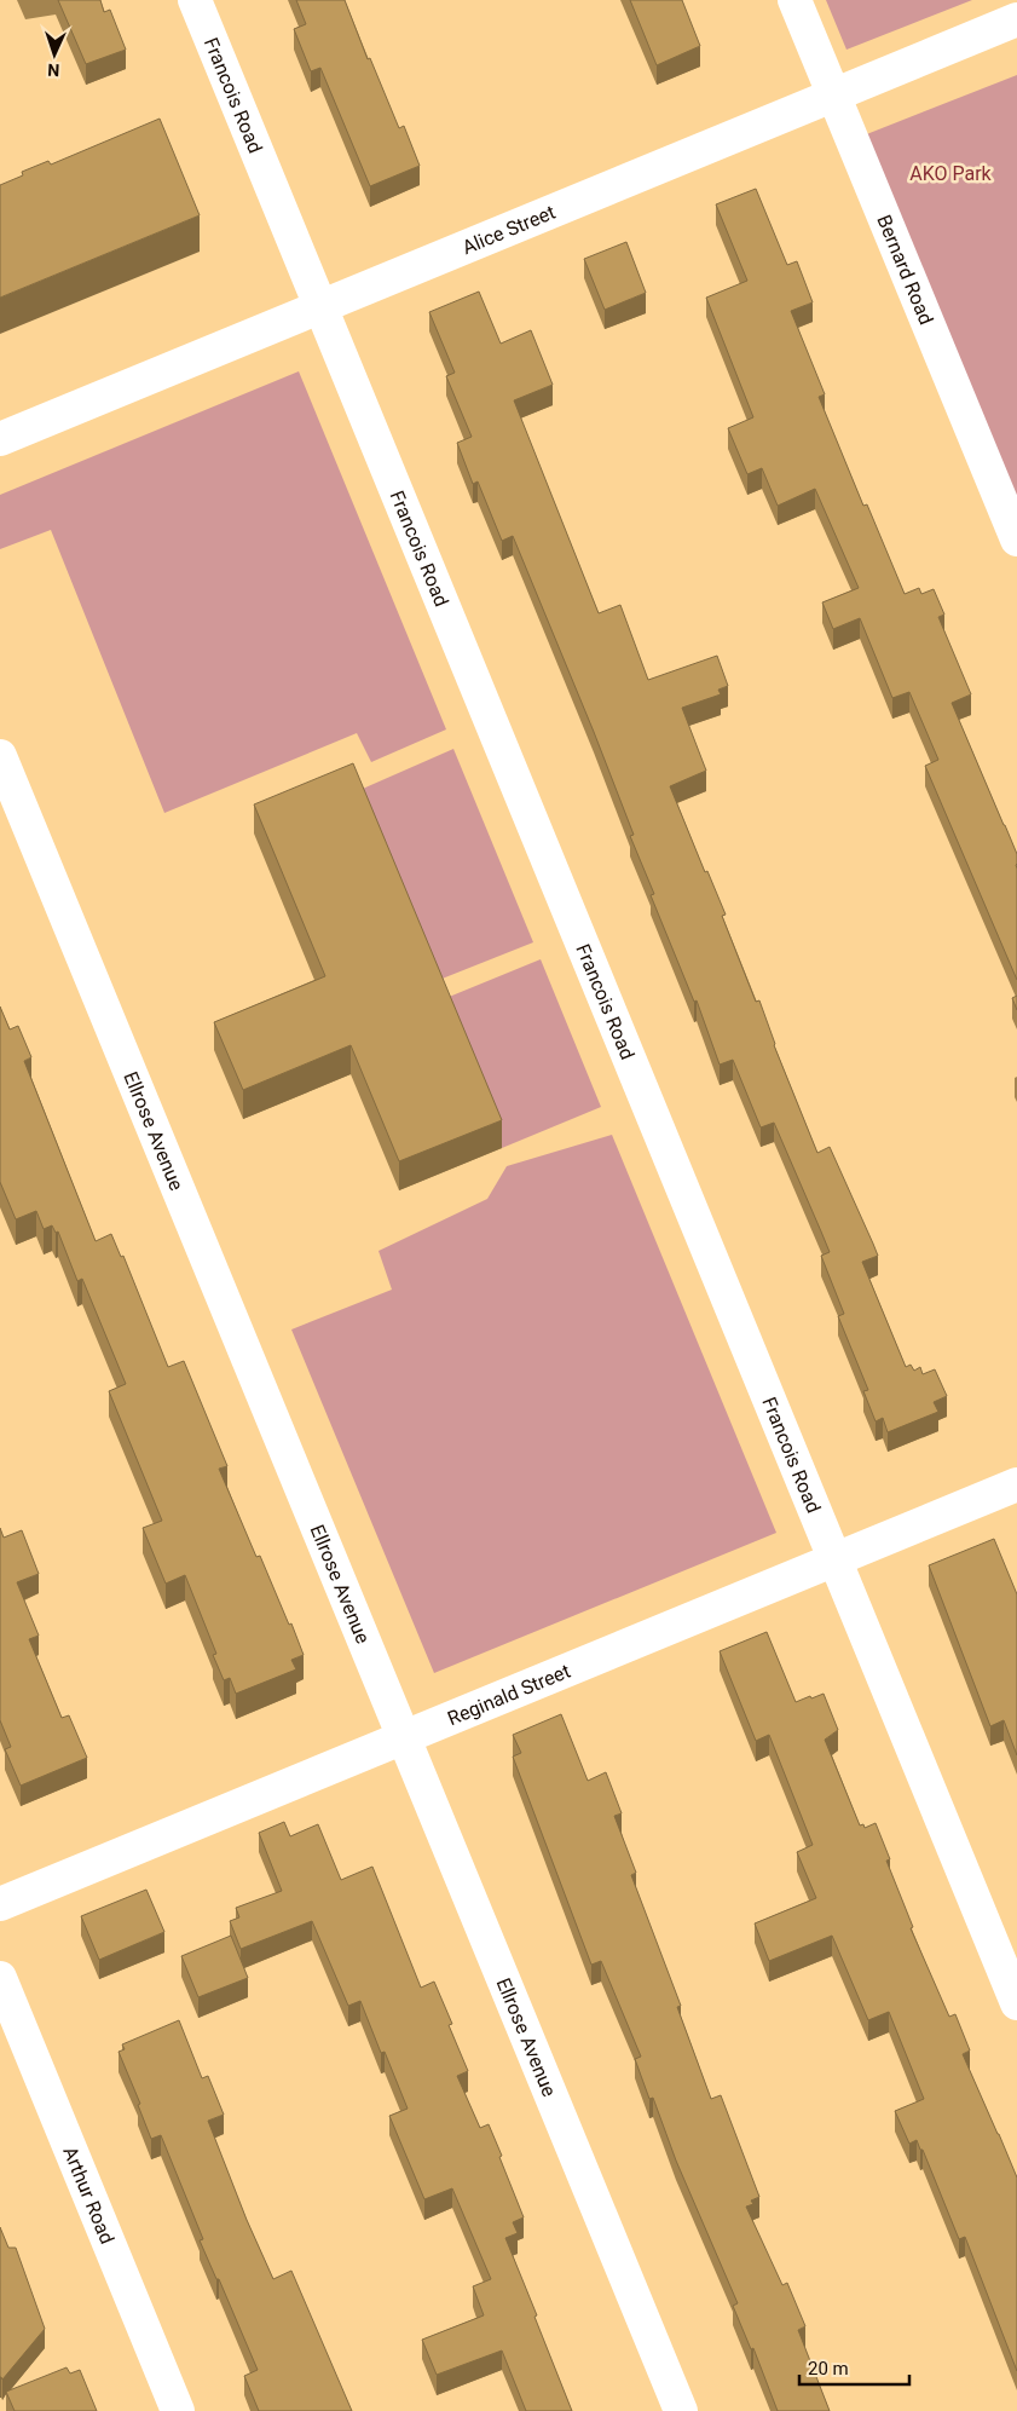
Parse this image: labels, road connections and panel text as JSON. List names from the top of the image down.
{
  "streets": {
    "street": [
      "Francois Road",
      "Alice Street",
      "Bernard Road",
      "Ellrose Avenue",
      "Reginald Street",
      "Arthur Road"
    ]
  },
  "crossings": [
    ["Francois Road", "Alice Street"],
    ["Francois Road", "Reginald Street"],
    ["Alice Street", "Bernard Road"],
    ["Ellrose Avenue", "Reginald Street"]
  ],
  "parks": ["AKO Park"],
  "scale_bar": "20 m",
  "north": "bottom"
}
